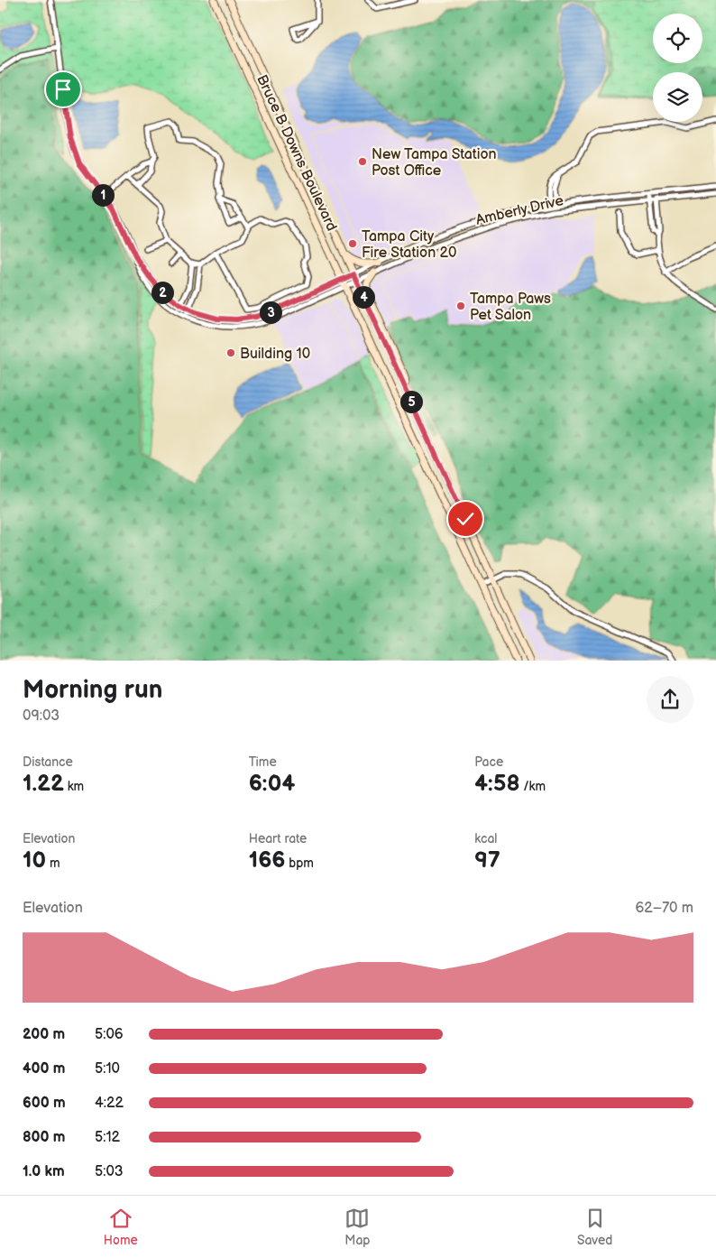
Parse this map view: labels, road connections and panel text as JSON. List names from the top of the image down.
{
  "streets": {
    "main road": ["Bruce B Downs Boulevard"],
    "street": ["Amberly Drive"]
  },
  "crossings": [
    ["Bruce B Downs Boulevard", "Amberly Drive"]
  ],
  "places": [
    "New Tampa Station Post Office",
    "Tampa City Fire Station 20",
    "Tampa Paws Pet Salon",
    "Building 10"
  ],
  "page": {
    "pins": [
      "1",
      "2",
      "4",
      "3",
      "5"
    ],
    "heading": ["Morning run", "09:03"],
    "stats": [
      ["Distance", "1.22 km"],
      ["Time", "6:04"],
      ["Pace", "4:58 /km"],
      ["Elevation", "10 m"],
      ["Heart rate", "166 bpm"],
      ["kcal", "97"]
    ],
    "chart": ["Elevation", "62–70 m"],
    "list": [
      {
        "name": "200 m",
        "note": "5:06"
      },
      {
        "name": "400 m",
        "note": "5:10"
      },
      {
        "name": "600 m",
        "note": "4:22"
      },
      {
        "name": "800 m",
        "note": "5:12"
      },
      {
        "name": "1.0 km",
        "note": "5:03"
      }
    ],
    "tabs": ["Home", "Map", "Saved"]
  }
}
